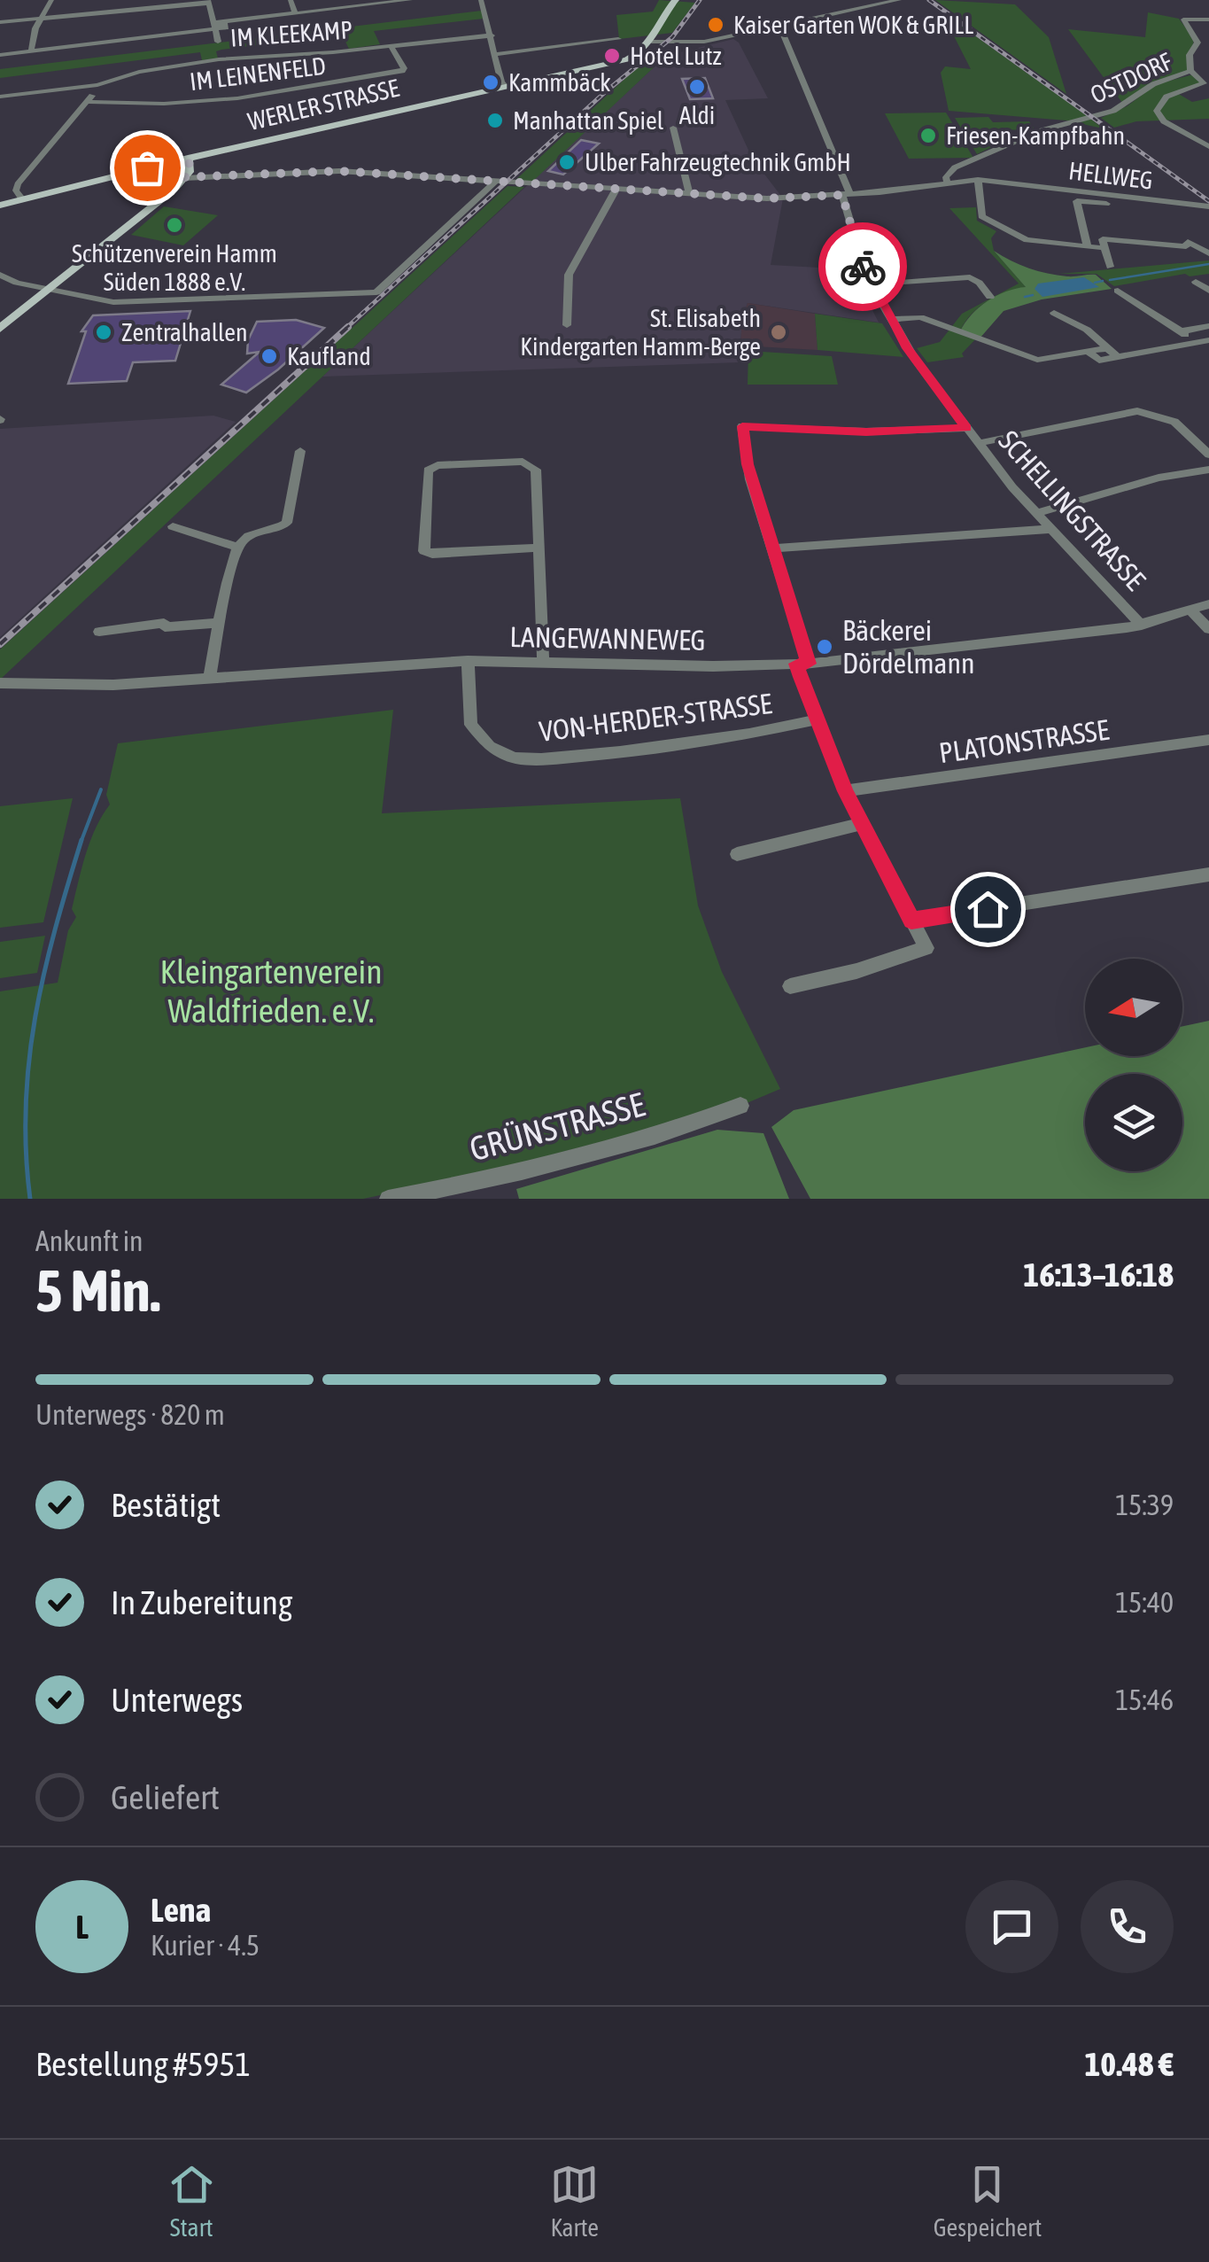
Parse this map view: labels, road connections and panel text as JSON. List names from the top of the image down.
{
  "streets": {
    "main road": ["WERLER STRASSE"],
    "street": [
      "IM KLEEKAMP",
      "IM LEINENFELD",
      "OSTDORF",
      "HELLWEG",
      "SCHELLINGSTRASSE",
      "LANGEWANNEWEG",
      "VON-HERDER-STRASSE",
      "PLATONSTRASSE",
      "GRÜNSTRASSE"
    ]
  },
  "crossings": [
    ["IM KLEEKAMP", "IM LEINENFELD"],
    ["OSTDORF", "HELLWEG"],
    ["WERLER STRASSE", "HELLWEG"],
    ["WERLER STRASSE", "SCHELLINGSTRASSE"],
    ["HELLWEG", "SCHELLINGSTRASSE"],
    ["SCHELLINGSTRASSE", "LANGEWANNEWEG"],
    ["LANGEWANNEWEG", "VON-HERDER-STRASSE"]
  ],
  "parks": ["Kleingartenverein Waldfrieden. e.V."],
  "places": [
    "Kaiser Garten WOK & GRILL",
    "Hotel Lutz",
    "Kammbäck",
    "Aldi",
    "Manhattan Spiel",
    "Friesen-Kampfbahn",
    "Ulber Fahrzeugtechnik GmbH",
    "Schützenverein Hamm Süden 1888 e.V.",
    "Zentralhallen",
    "St. Elisabeth Kindergarten Hamm-Berge",
    "Kaufland",
    "Bäckerei Dördelmann"
  ],
  "north": "left",
  "page": {
    "heading": ["5 Min.", "Ankunft in", "16:13–16:18"],
    "panel": [
      "Lena",
      "Kurier · 4.5",
      "Bestellung #5951",
      "10.48 €"
    ],
    "bar": "Unterwegs · 820 m",
    "list": [
      ["Bestätigt", "15:39"],
      ["In Zubereitung", "15:40"],
      ["Unterwegs", "15:46"],
      "Geliefert"
    ],
    "round": "L",
    "tabs": ["Start", "Karte", "Gespeichert"]
  }
}
